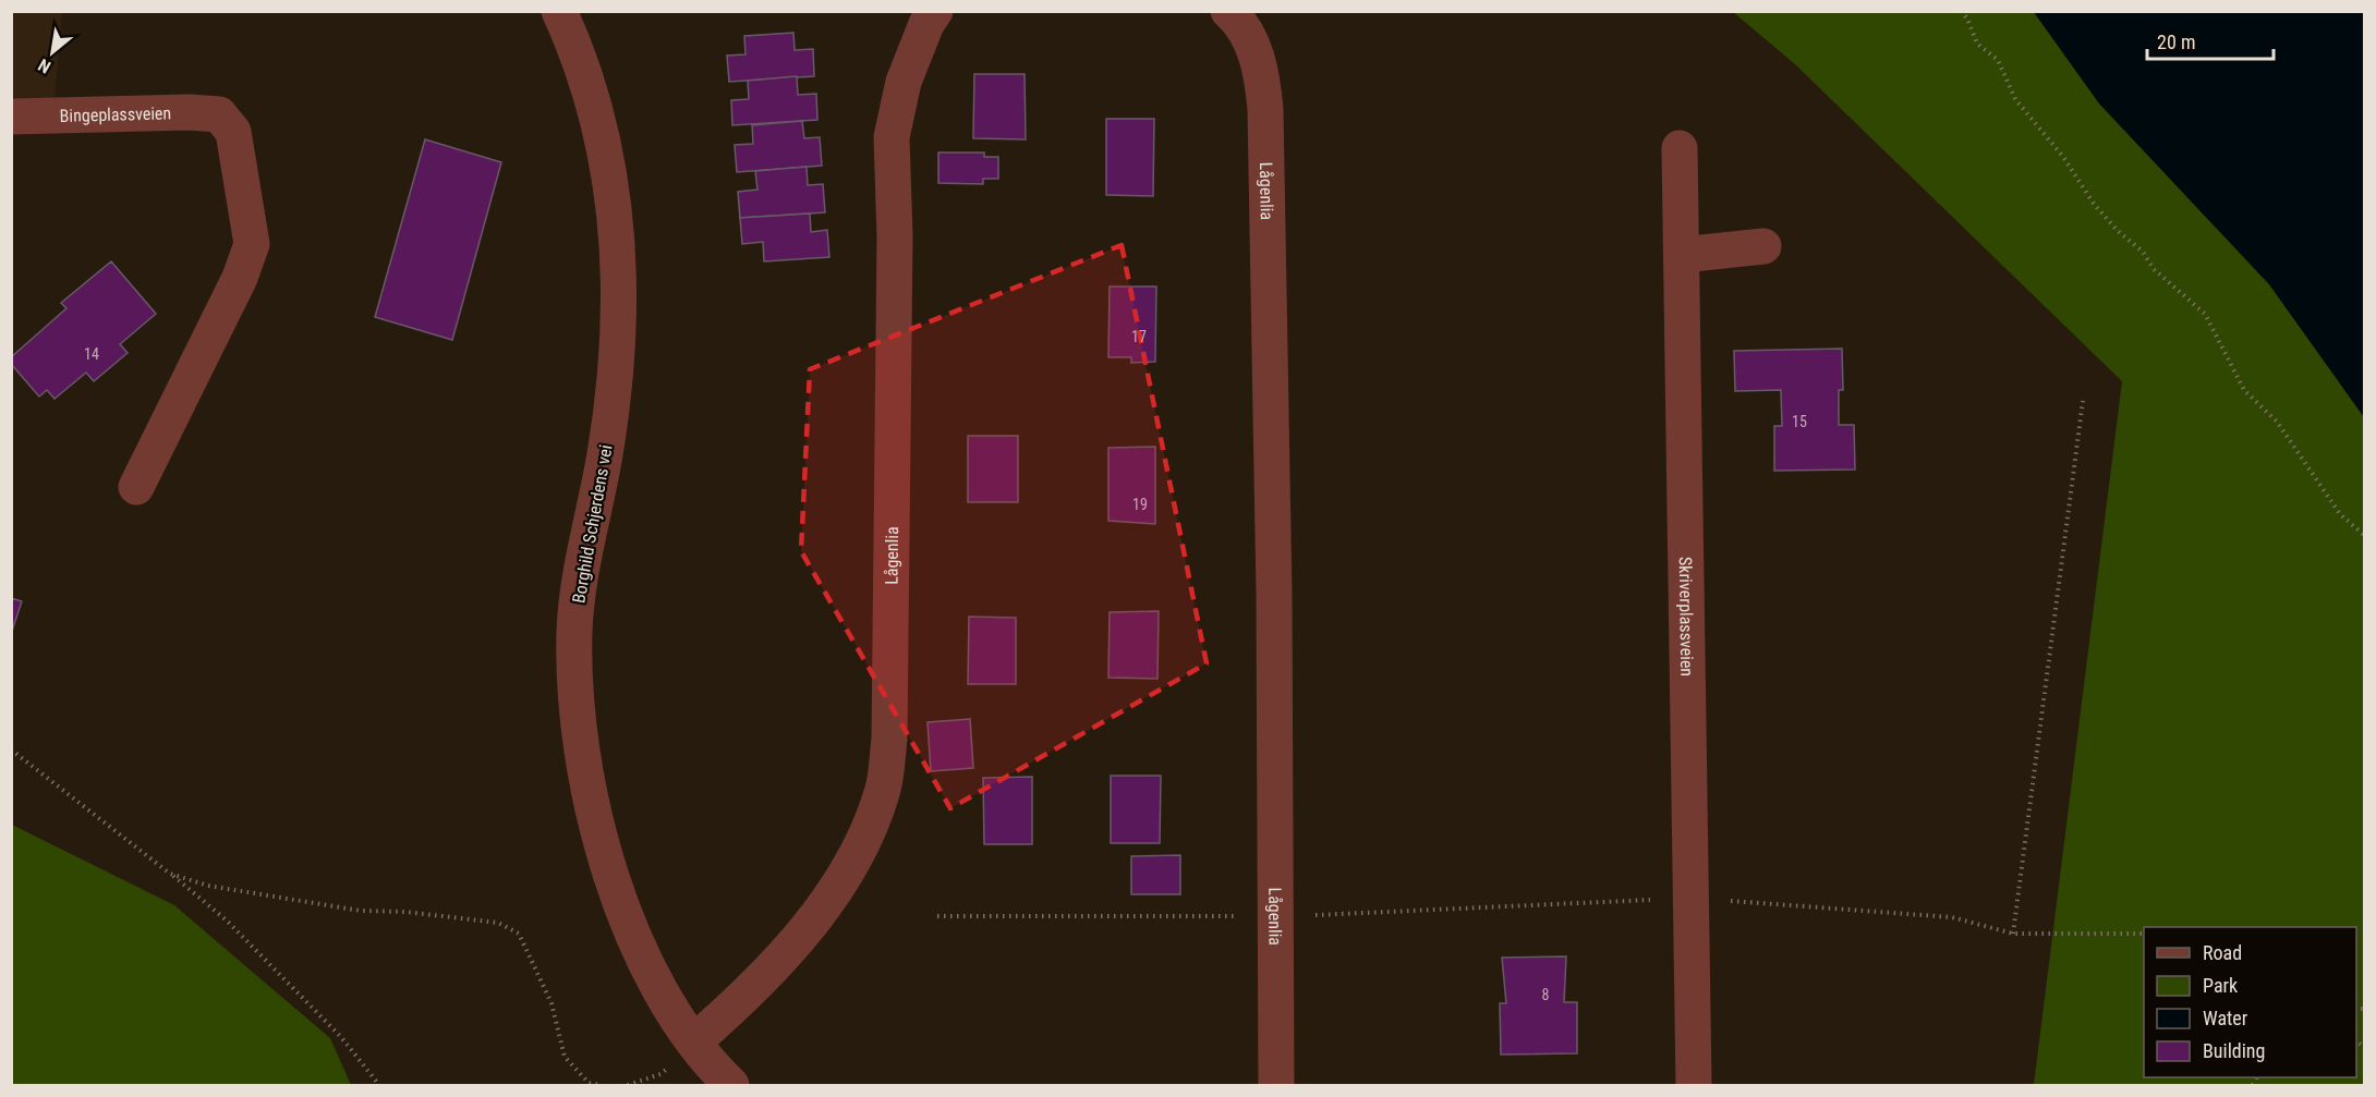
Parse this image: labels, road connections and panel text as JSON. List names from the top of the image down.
{
  "streets": {
    "street": [
      "Bingeplassveien",
      "Lågenlia",
      "Borghild Schjerdens vei",
      "Skriverplassveien"
    ]
  },
  "crossings": [
    ["Lågenlia", "Borghild Schjerdens vei"]
  ],
  "house_numbers": [
    "17",
    "14",
    "15",
    "19",
    "8"
  ],
  "legend": [
    "Road",
    "Park",
    "Water",
    "Building"
  ],
  "scale_bar": "20 m",
  "north": "bottom left"
}
